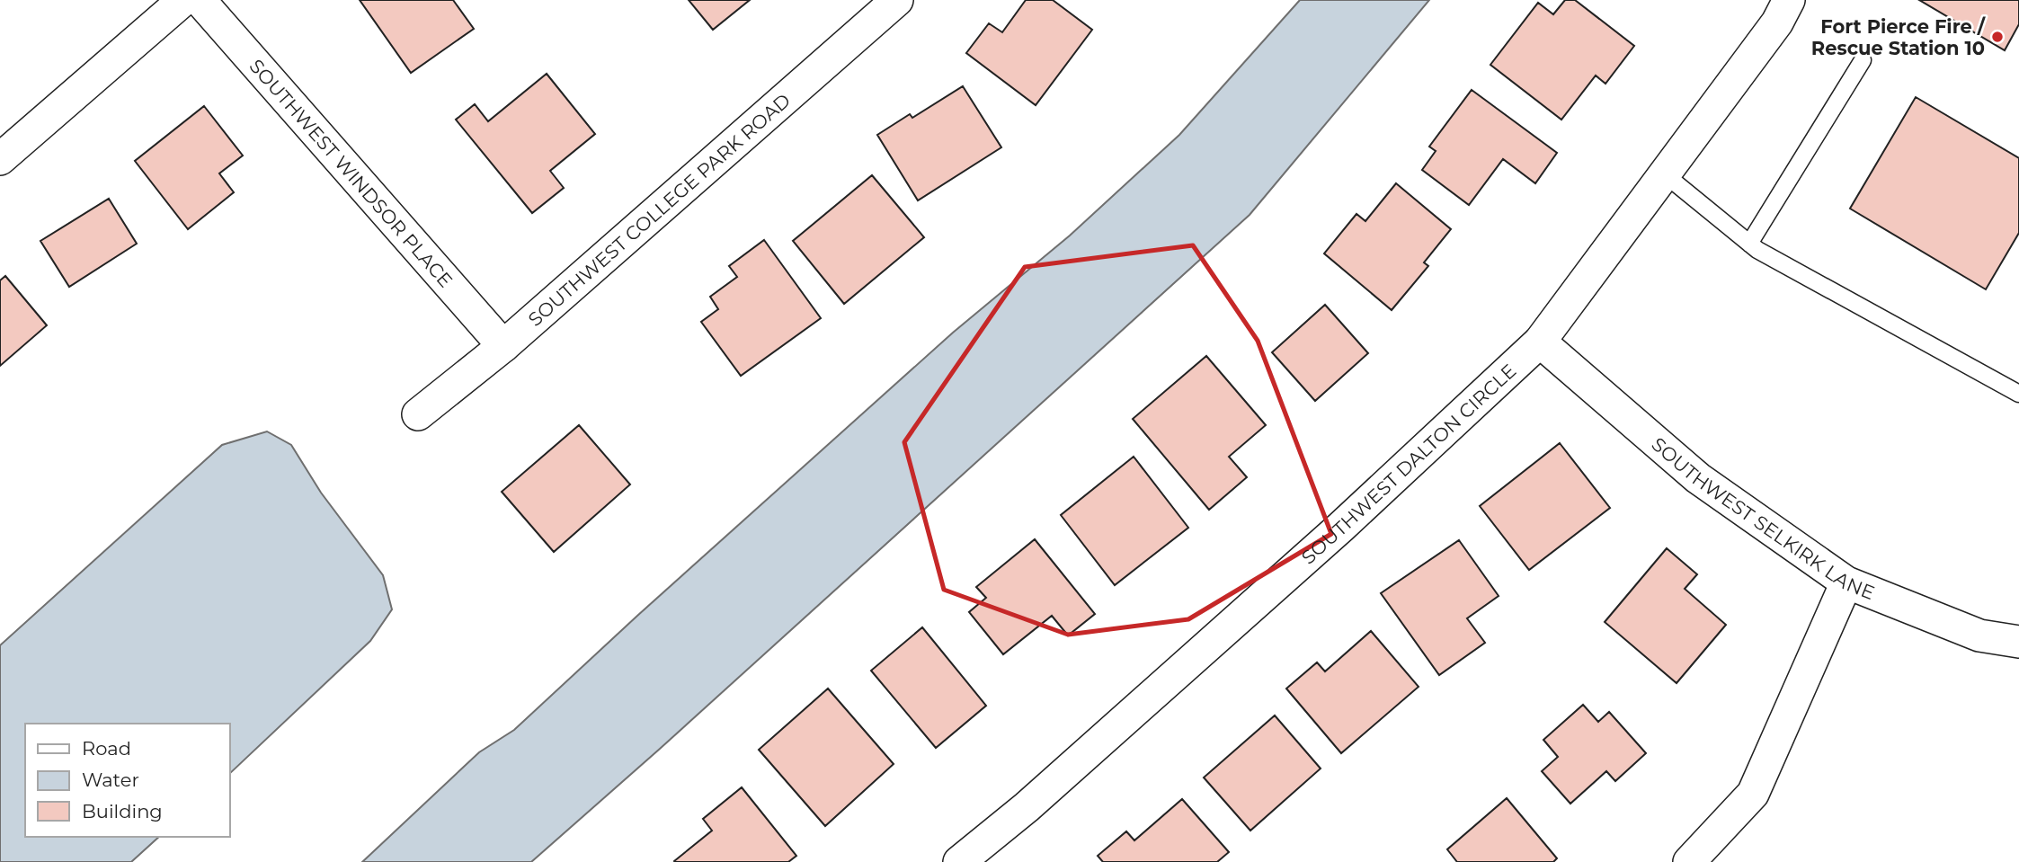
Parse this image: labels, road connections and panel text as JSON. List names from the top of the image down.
{
  "streets": {
    "street": [
      "SOUTHWEST WINDSOR PLACE",
      "SOUTHWEST COLLEGE PARK ROAD",
      "SOUTHWEST DALTON CIRCLE",
      "SOUTHWEST SELKIRK LANE"
    ]
  },
  "crossings": [
    ["SOUTHWEST WINDSOR PLACE", "SOUTHWEST COLLEGE PARK ROAD"],
    ["SOUTHWEST DALTON CIRCLE", "SOUTHWEST SELKIRK LANE"]
  ],
  "places": ["Fort Pierce Fire / Rescue Station 10"],
  "legend": ["Road", "Water", "Building"]
}
